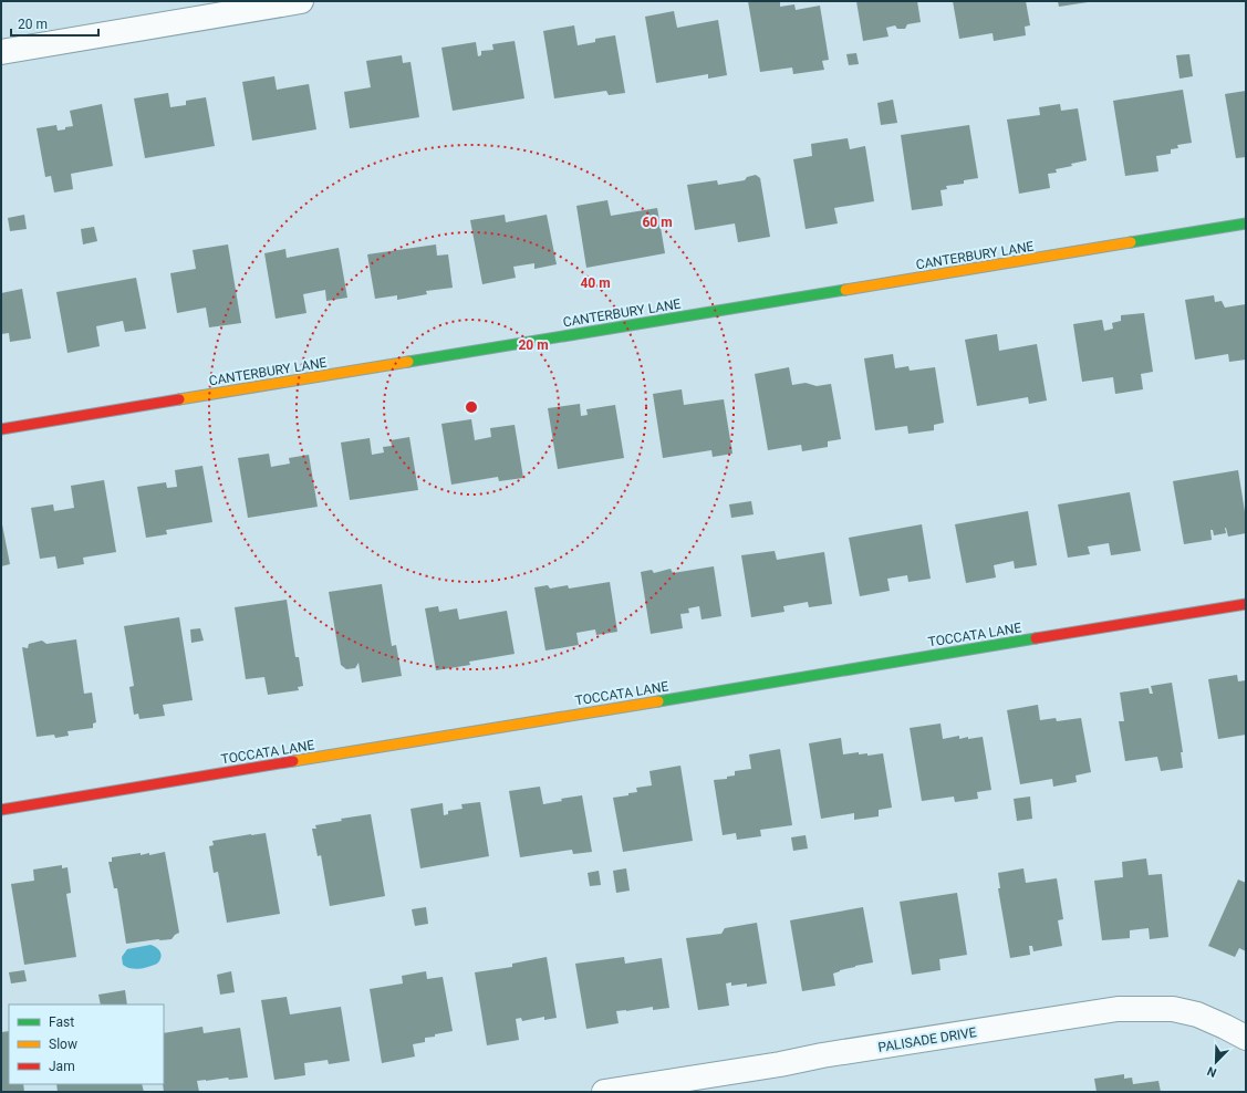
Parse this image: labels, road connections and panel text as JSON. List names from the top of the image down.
{
  "streets": {
    "street": ["CANTERBURY LANE", "TOCCATA LANE", "PALISADE DRIVE"]
  },
  "legend": ["Fast", "Slow", "Jam"],
  "scale_bar": "20 m",
  "north": "bottom left",
  "rings": ["60 m", "40 m", "20 m"]
}
